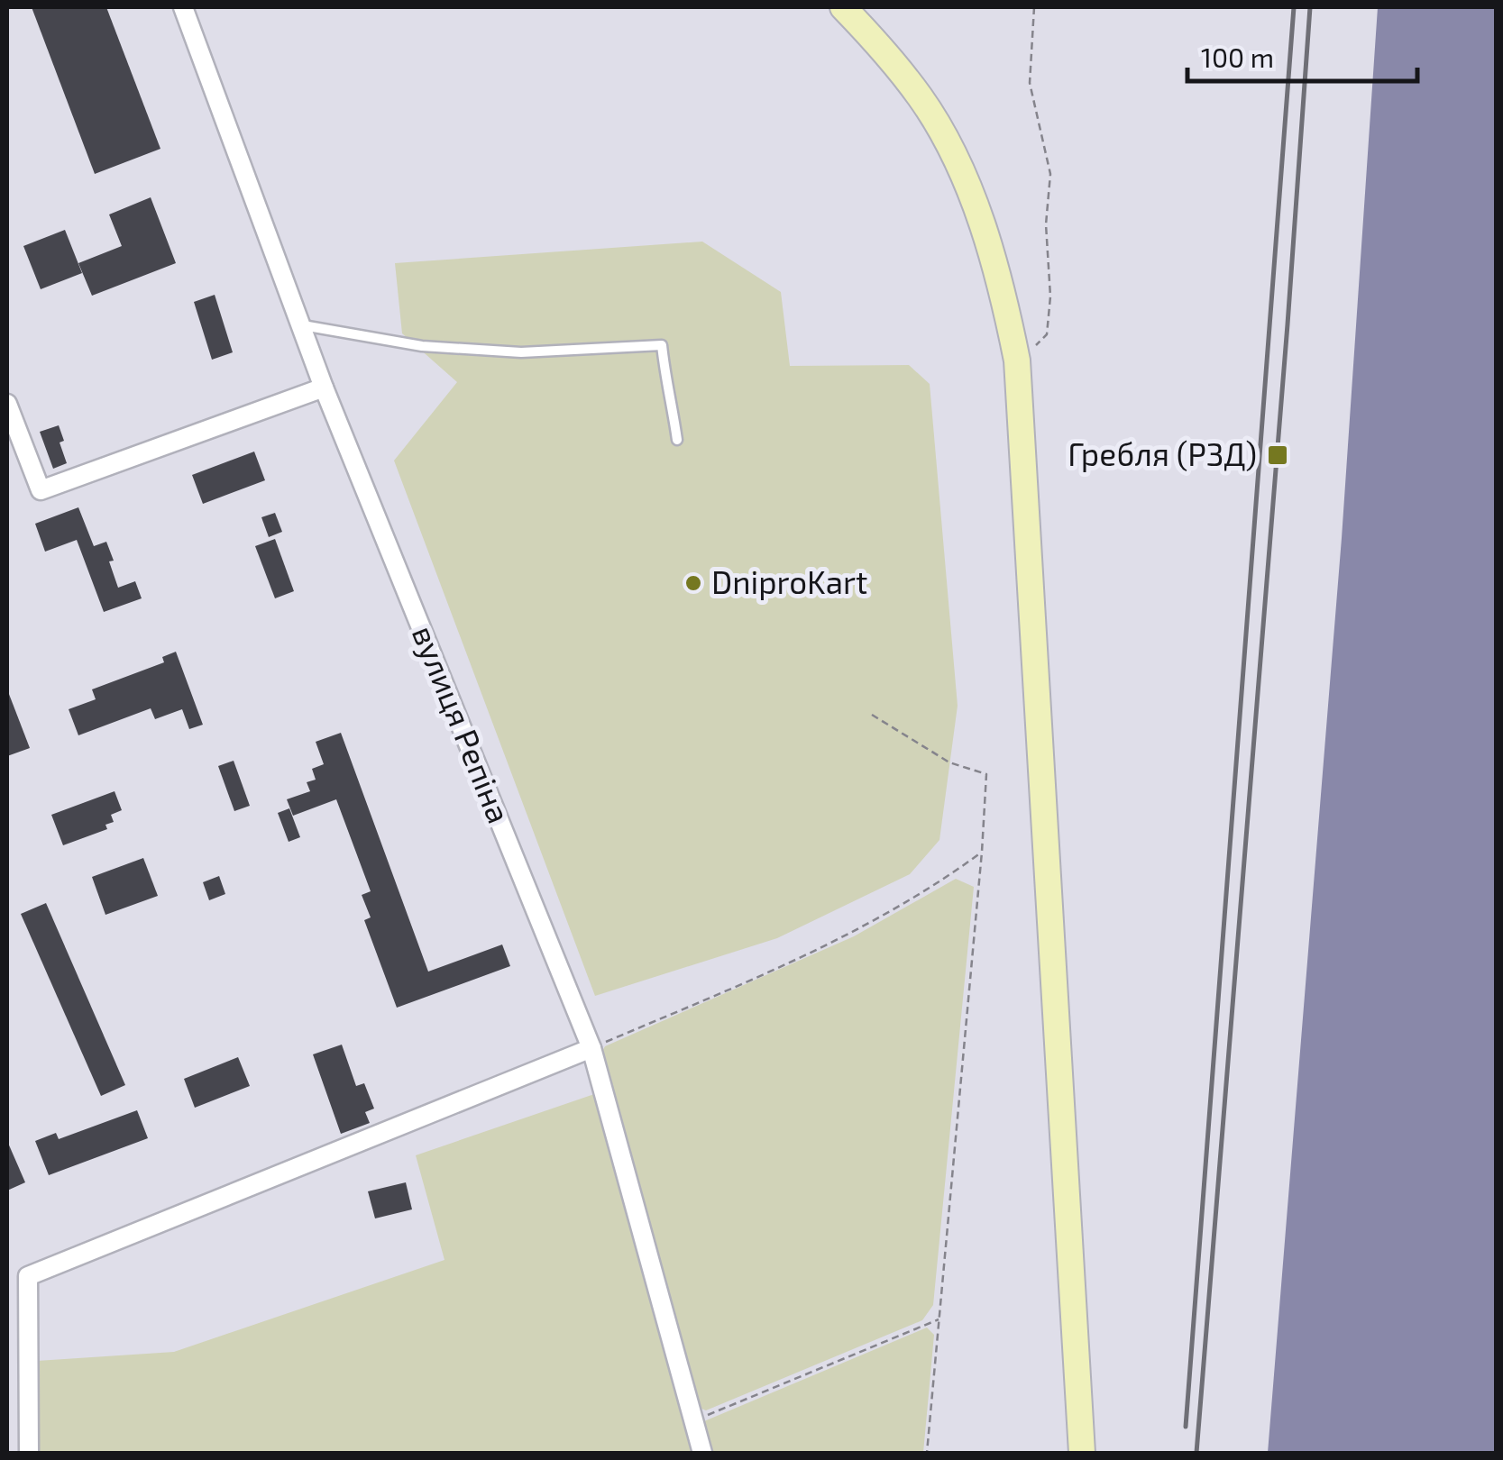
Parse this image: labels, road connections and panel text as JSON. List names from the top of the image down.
{
  "streets": {
    "street": ["вулиця Репіна"]
  },
  "places": {
    "transit": ["Гребля (РЗД)"],
    "other": ["DniproKart"]
  },
  "scale_bar": "100 m"
}
